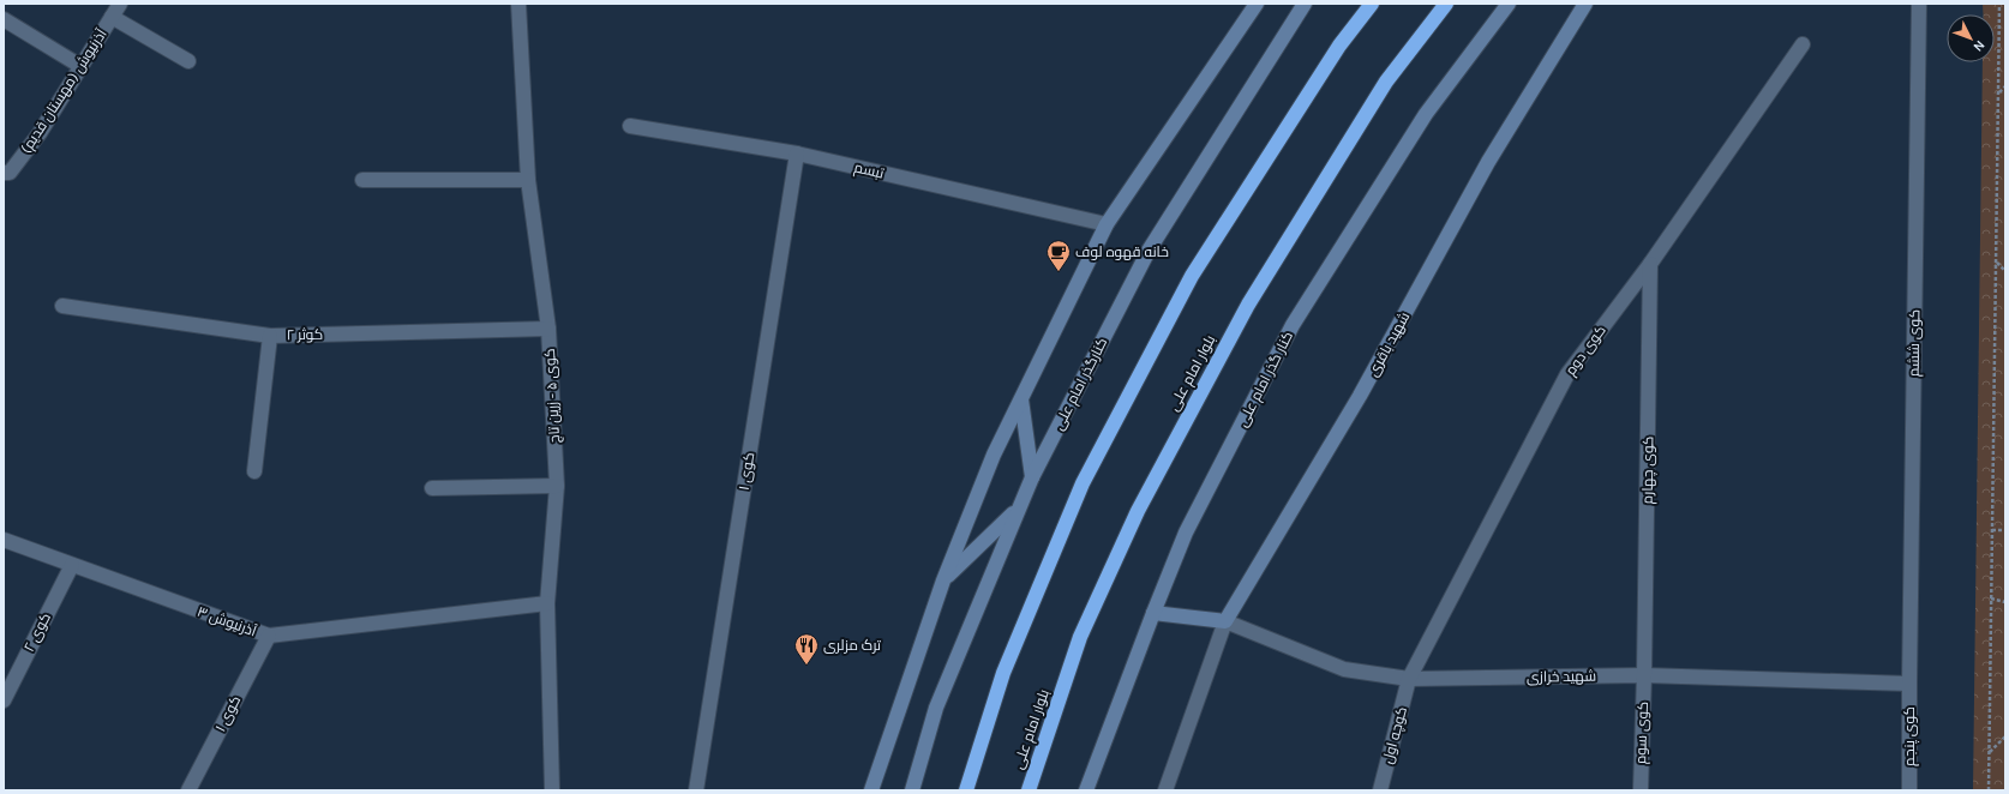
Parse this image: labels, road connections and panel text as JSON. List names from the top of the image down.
{
  "streets": {
    "highway": ["بلوار امام علی"],
    "main road": ["شهید باقری", "کنار گذر امام علی", "کنارگذر امام علی"],
    "street": [
      "آذرنیوش (مهستان قدیم)",
      "تبسم",
      "کوثر ۲",
      "کوی ششم",
      "کوی دوم",
      "کوی ۵ - زرین تاج",
      "کوی چهارم",
      "کوی ۱",
      "آذرنیوش ۳",
      "کوی ۲",
      "شهید خرازی",
      "کوی سوم",
      "کوچه اول",
      "کوی پنجم"
    ]
  },
  "crossings": [
    ["تبسم", "کوی ۱"],
    ["کوثر ۲", "کوی ۵ - زرین تاج"],
    ["کوی ششم", "شهید خرازی"],
    ["کوی ششم", "کوی پنجم"],
    ["شهید باقری", "شهید خرازی"],
    ["کوی دوم", "کوی چهارم"],
    ["کوی دوم", "شهید خرازی"],
    ["کوی دوم", "کوچه اول"],
    ["کوی ۵ - زرین تاج", "آذرنیوش ۳"],
    ["کوی چهارم", "شهید خرازی"],
    ["کوی چهارم", "کوی سوم"],
    ["کوی ۱", "آذرنیوش ۳"],
    ["آذرنیوش ۳", "کوی ۲"],
    ["شهید خرازی", "کوی سوم"],
    ["شهید خرازی", "کوچه اول"],
    ["شهید خرازی", "کوی پنجم"]
  ],
  "places": {
    "cafe": ["خانه قهوه لوف"],
    "restaurant": ["ترک مزلری"]
  },
  "north": "bottom right"
}
